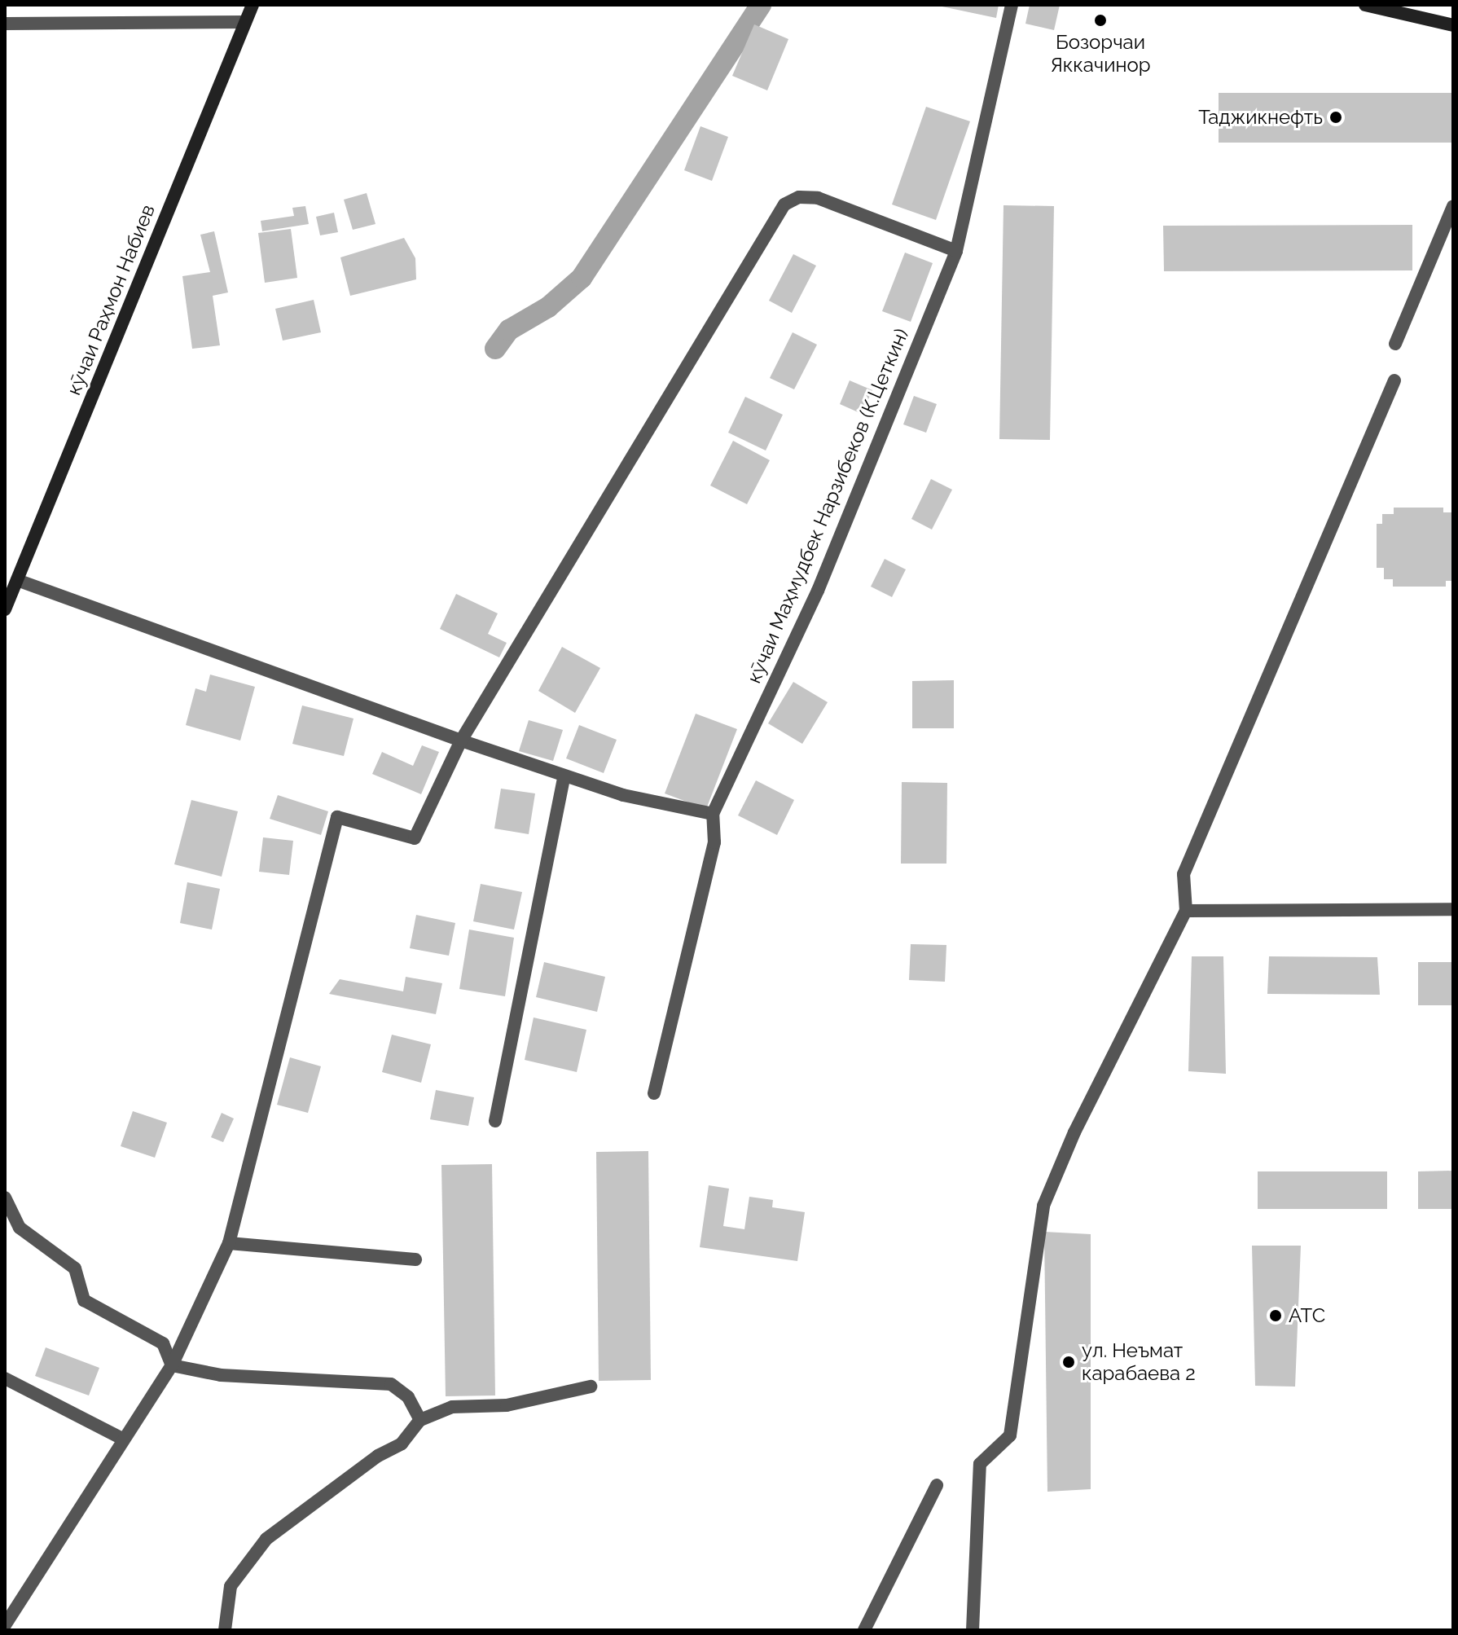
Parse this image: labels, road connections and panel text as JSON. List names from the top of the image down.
{
  "streets": {
    "street": ["кӯчаи Раҳмон Набиев", "кӯчаи Маҳмудбек Нарзибеков (К.Цеткин)"]
  },
  "places": [
    "Бозорчаи Яккачинор",
    "Таджикнефть",
    "АТС",
    "ул. Неъмат карабаева 2"
  ]
}
